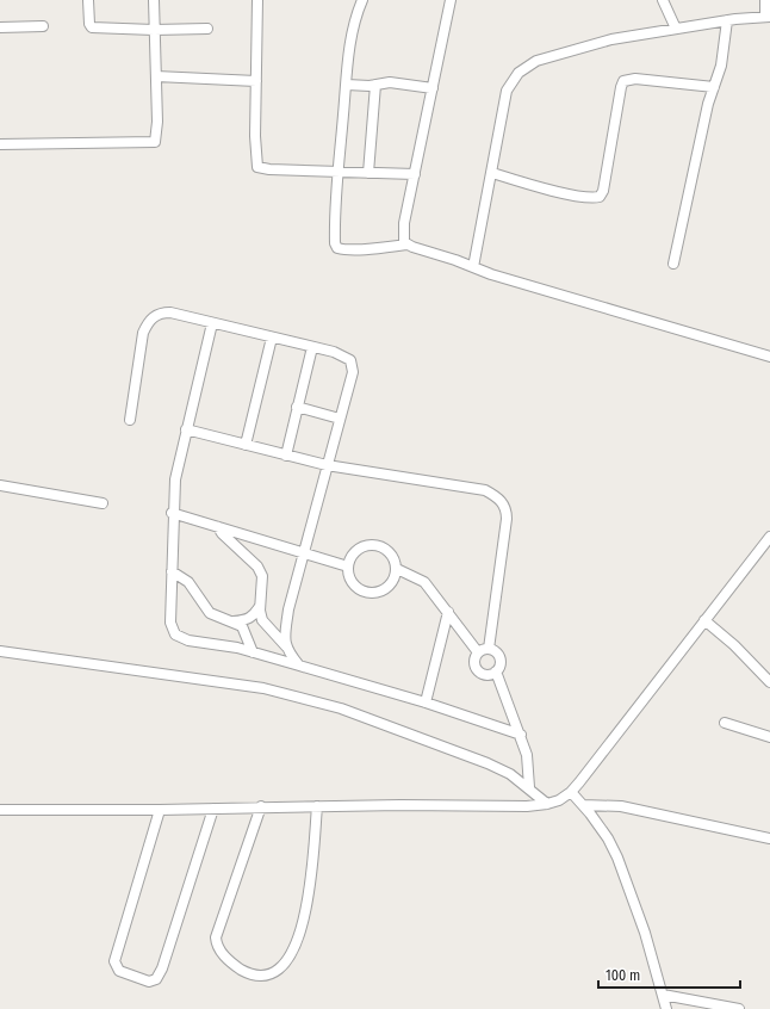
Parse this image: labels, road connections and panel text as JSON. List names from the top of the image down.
{
  "scale_bar": "100 m"
}
